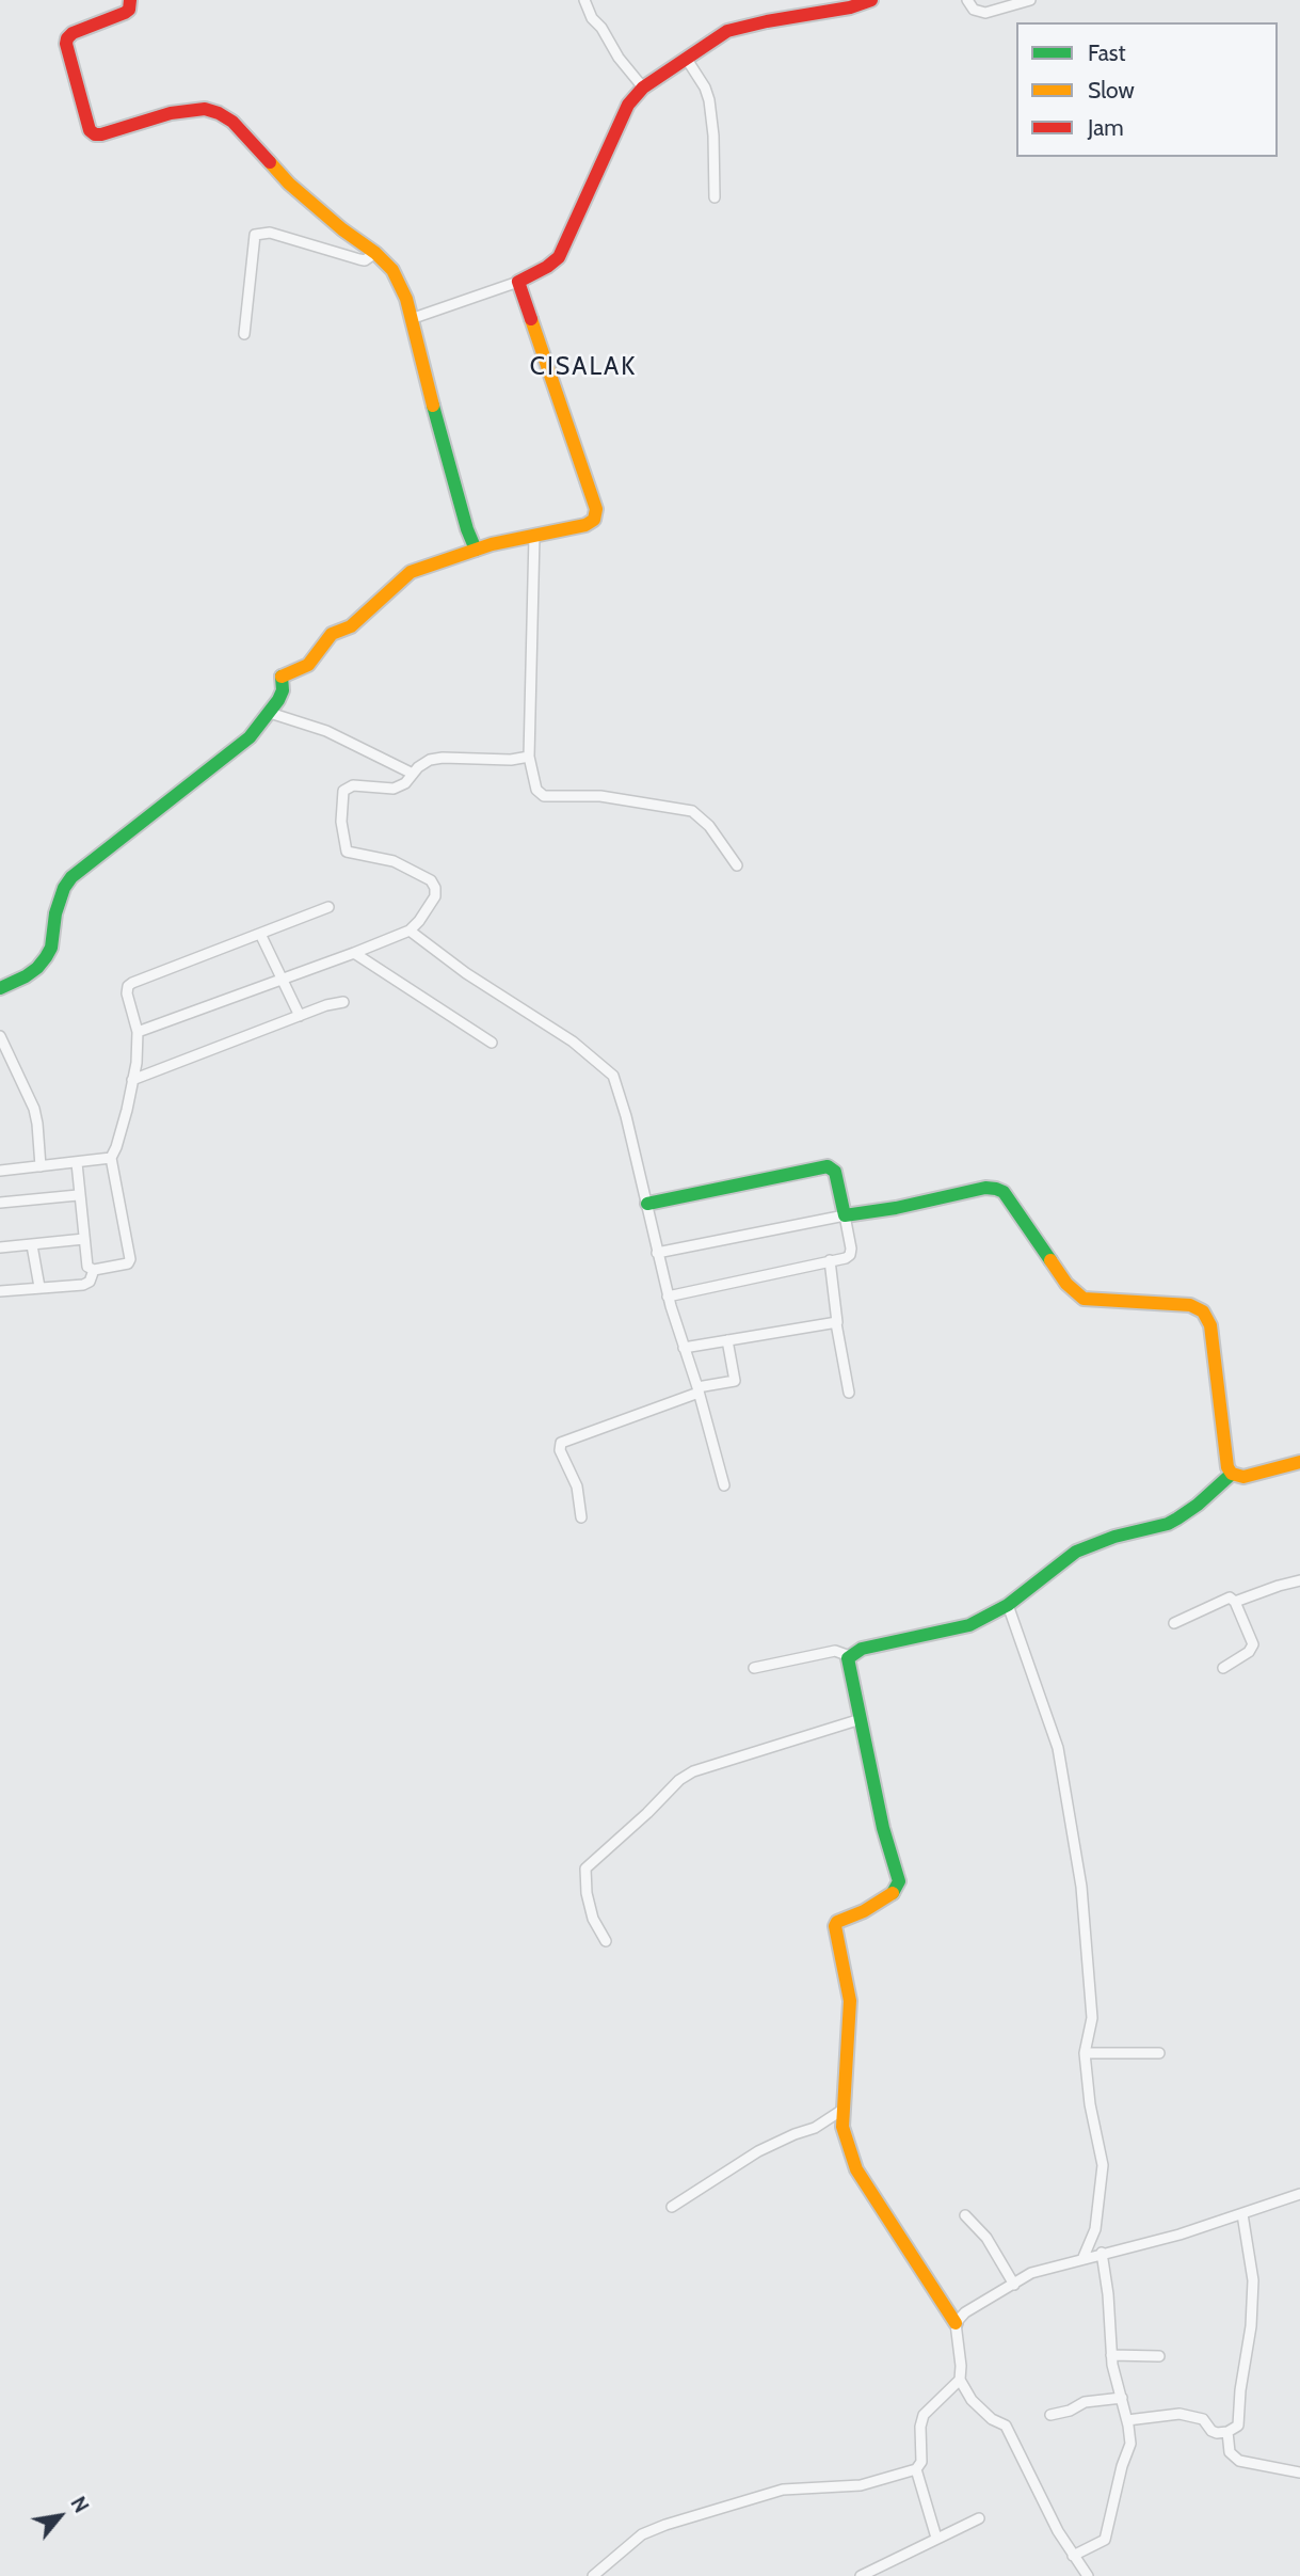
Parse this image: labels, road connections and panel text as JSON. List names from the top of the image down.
{
  "districts": ["CISALAK"],
  "legend": ["Fast", "Slow", "Jam"],
  "north": "top right"
}
